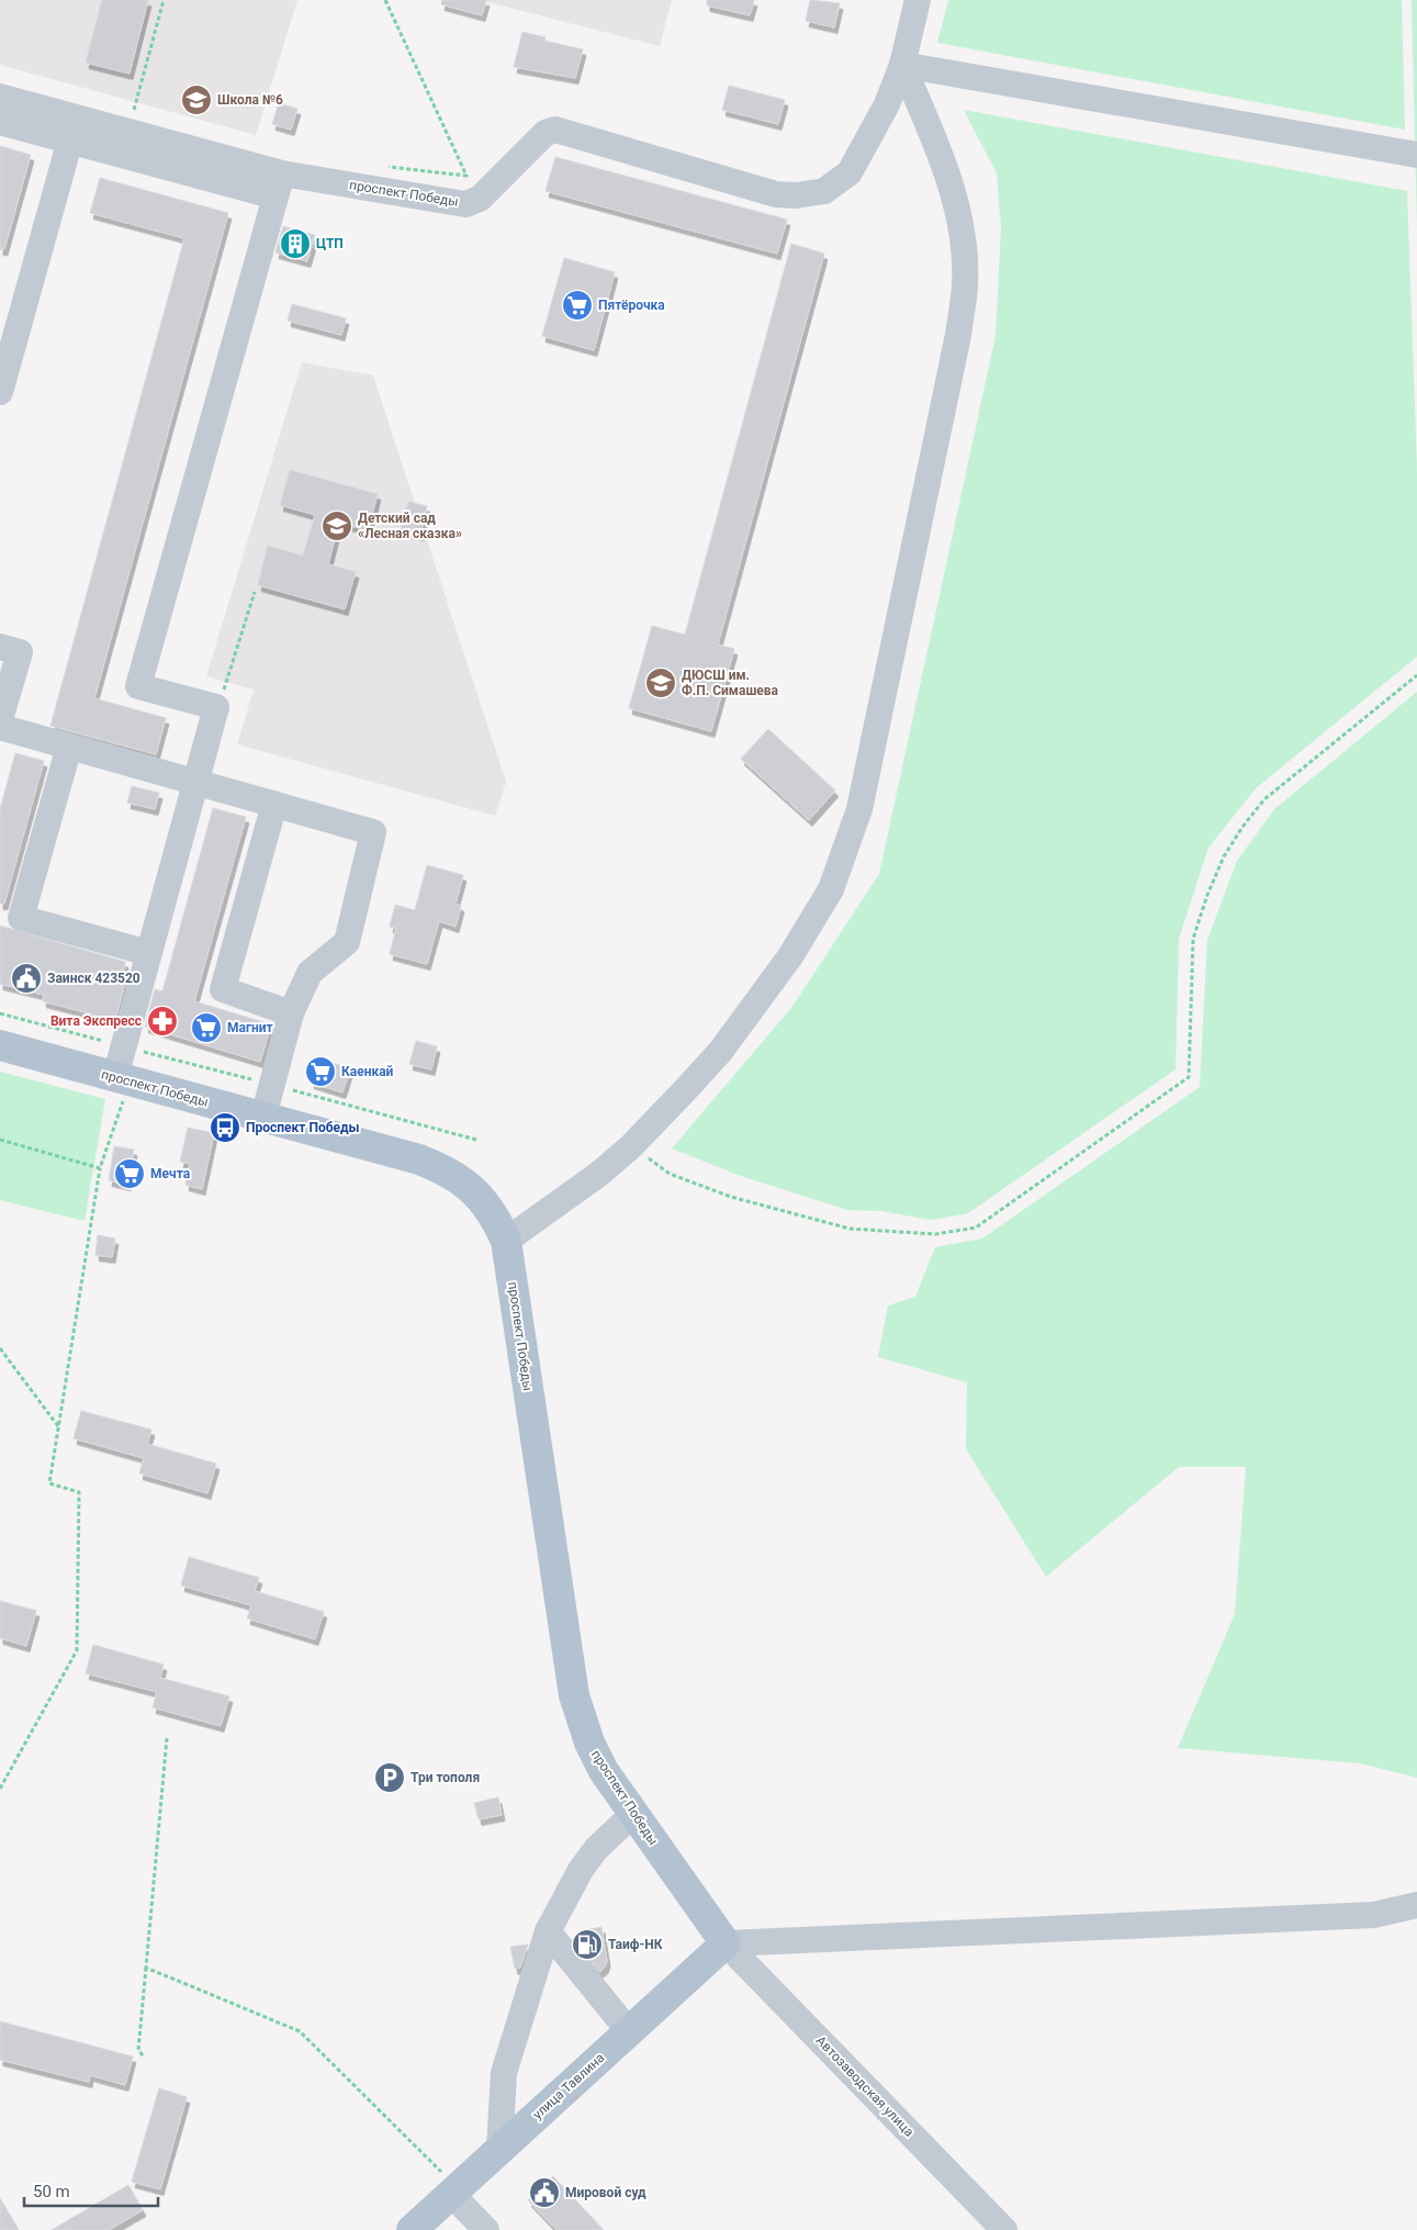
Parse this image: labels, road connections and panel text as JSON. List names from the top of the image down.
{
  "streets": {
    "main road": ["проспект Победы", "улица Тавлина"],
    "street": ["Автозаводская улица"]
  },
  "crossings": [
    ["проспект Победы", "улица Тавлина"],
    ["проспект Победы", "Автозаводская улица"],
    ["улица Тавлина", "Автозаводская улица"]
  ],
  "places": {
    "school or university": ["Школа №6", "Детский сад «Лесная сказка»", "ДЮСШ им. Ф.П. Симашева"],
    "building": ["ЦТП"],
    "supermarket": [
      "Пятёрочка",
      "Магнит",
      "Каенкай",
      "Мечта"
    ],
    "public building": ["Заинск 423520", "Мировой суд"],
    "pharmacy": ["Вита Экспресс"],
    "bus stop": ["Проспект Победы"],
    "parking": ["Три тополя"],
    "fuel station": ["Таиф-НК"]
  },
  "scale_bar": "50 m"
}
